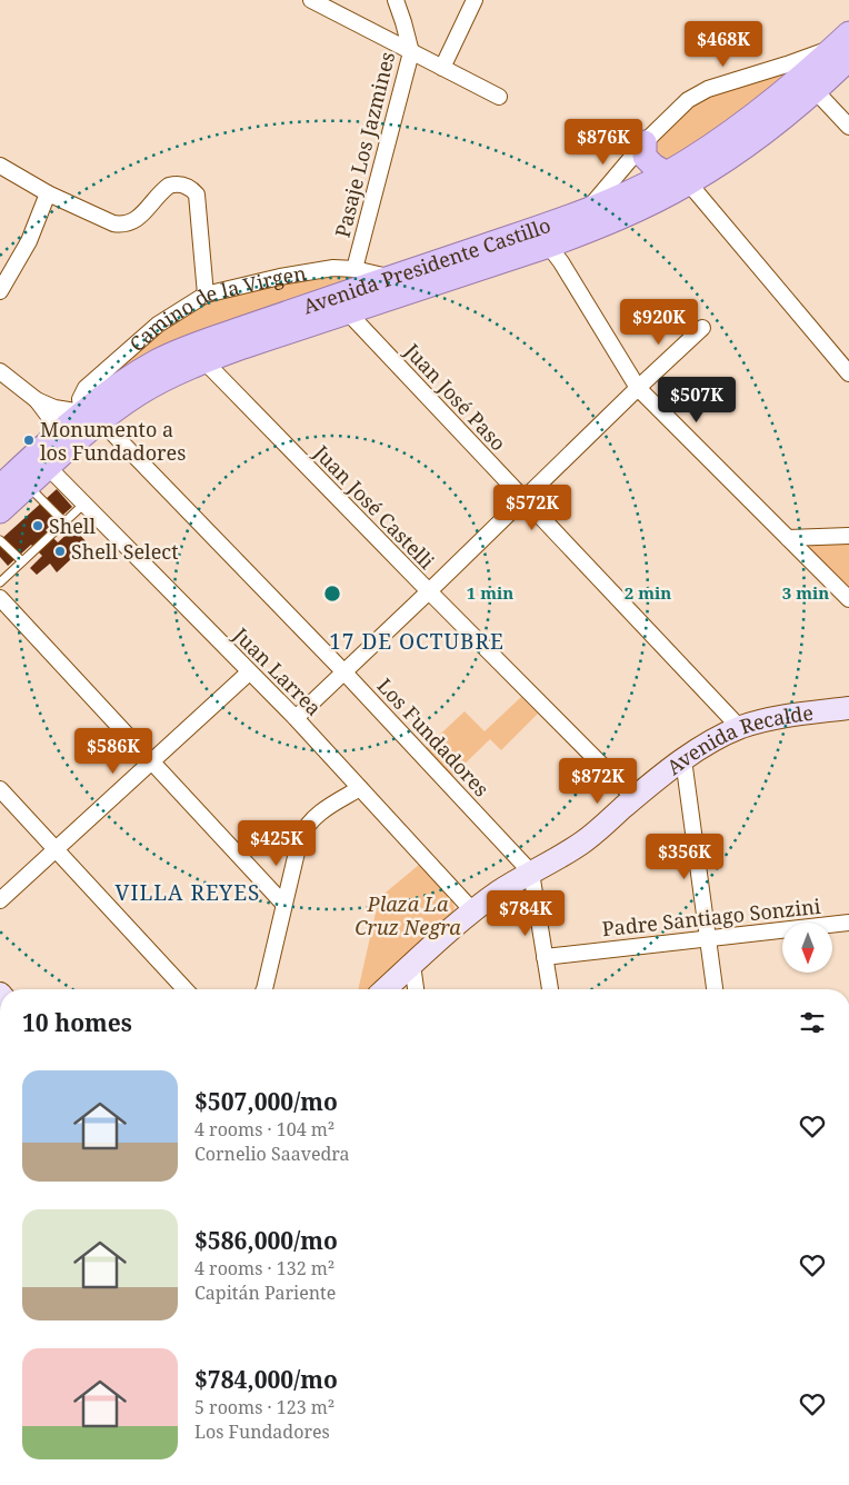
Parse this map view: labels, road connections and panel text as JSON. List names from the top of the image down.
{
  "streets": {
    "main road": ["Avenida Presidente Castillo"],
    "street": [
      "Pasaje Los Jazmines",
      "Camino de la Virgen",
      "Juan José Paso",
      "Juan José Castelli",
      "Juan Larrea",
      "Los Fundadores",
      "Avenida Recalde",
      "Padre Santiago Sonzini"
    ]
  },
  "crossings": [
    ["Pasaje Los Jazmines", "Camino de la Virgen"],
    ["Avenida Presidente Castillo", "Camino de la Virgen"],
    ["Avenida Presidente Castillo", "Juan José Paso"],
    ["Avenida Presidente Castillo", "Juan José Castelli"],
    ["Avenida Presidente Castillo", "Juan Larrea"],
    ["Avenida Presidente Castillo", "Los Fundadores"],
    ["Camino de la Virgen", "Los Fundadores"],
    ["Juan José Paso", "Avenida Recalde"],
    ["Juan José Castelli", "Avenida Recalde"],
    ["Juan Larrea", "Avenida Recalde"],
    ["Los Fundadores", "Avenida Recalde"]
  ],
  "districts": ["17 DE OCTUBRE", "VILLA REYES"],
  "parks": ["Plaza La Cruz Negra"],
  "places": ["Monumento a los Fundadores", "Shell", "Shell Select"],
  "north": "bottom",
  "page": {
    "price": [
      "$468K",
      "$876K",
      "$920K",
      "$507K",
      "$572K",
      "$586K",
      "$872K",
      "$425K",
      "$356K",
      "$784K"
    ],
    "heading": "10 homes",
    "list": [
      {
        "name": "$507,000/mo",
        "note": "4 rooms · 104 m² · Cornelio Saavedra"
      },
      {
        "name": "$586,000/mo",
        "note": "4 rooms · 132 m² · Capitán Pariente"
      },
      {
        "name": "$784,000/mo",
        "note": "5 rooms · 123 m² · Los Fundadores"
      }
    ]
  },
  "rings": ["1 min", "2 min", "3 min"]
}
